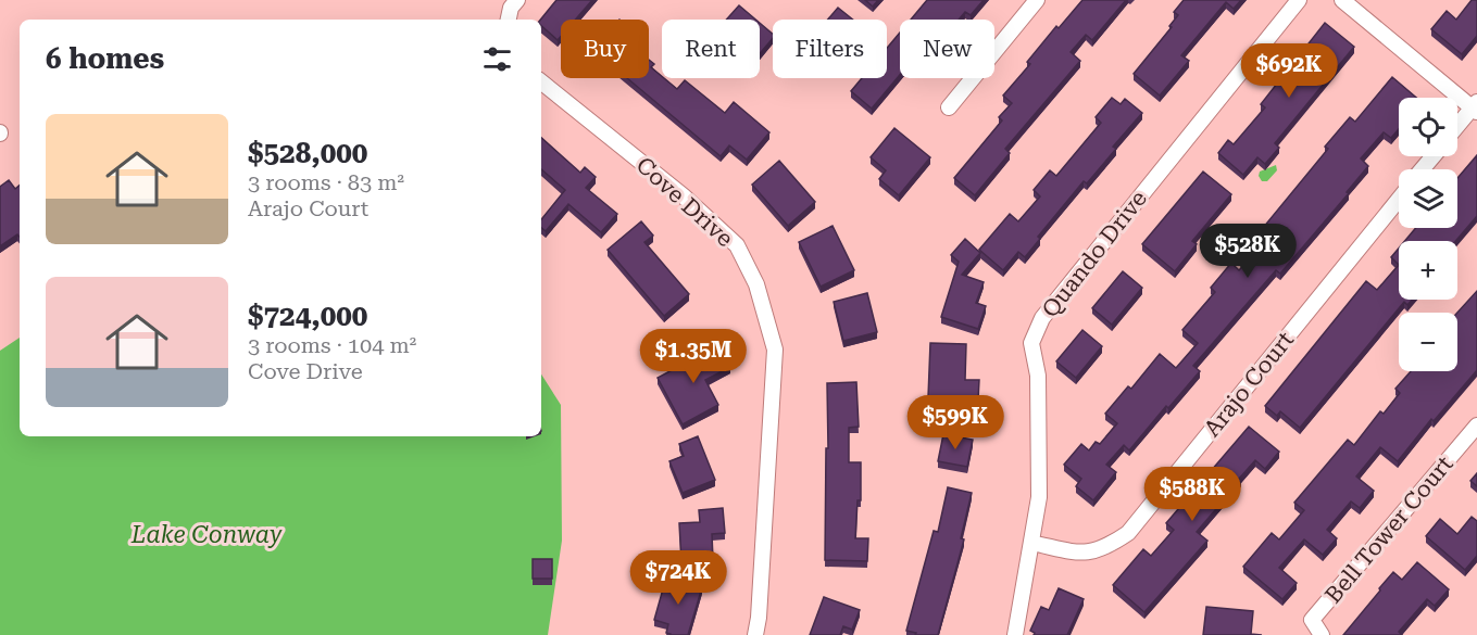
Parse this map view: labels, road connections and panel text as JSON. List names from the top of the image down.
{
  "streets": {
    "street": [
      "Cove Drive",
      "Quando Drive",
      "Arajo Court",
      "Bell Tower Court"
    ]
  },
  "crossings": [
    ["Quando Drive", "Arajo Court"]
  ],
  "water": ["Lake Conway"],
  "page": {
    "chip": [
      "Buy",
      "Rent",
      "Filters",
      "New"
    ],
    "heading": "6 homes",
    "price": [
      "$692K",
      "$528K",
      "$1.35M",
      "$599K",
      "$588K",
      "$724K"
    ],
    "map_buttons": ["+", "−"],
    "list": [
      {
        "name": "$528,000",
        "note": "3 rooms · 83 m² · Arajo Court"
      },
      {
        "name": "$724,000",
        "note": "3 rooms · 104 m² · Cove Drive"
      }
    ]
  }
}
